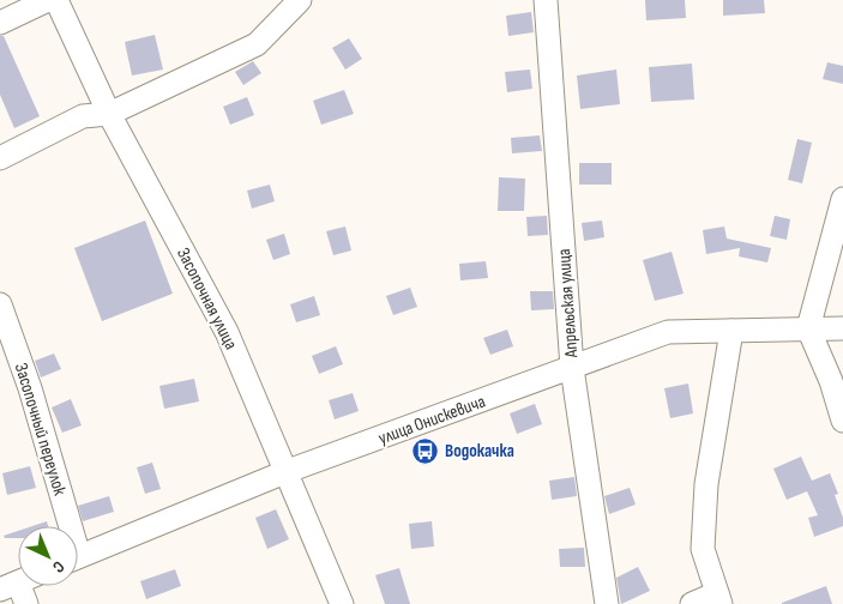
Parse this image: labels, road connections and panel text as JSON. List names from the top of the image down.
{
  "streets": {
    "street": [
      "Засопочная улица",
      "Апрельская улица",
      "улица Онискевича",
      "Засопочный переулок"
    ]
  },
  "crossings": [
    ["Засопочная улица", "улица Онискевича"],
    ["Апрельская улица", "улица Онискевича"]
  ],
  "places": {
    "bus stop": ["Водокачка"]
  },
  "north": "bottom right"
}
